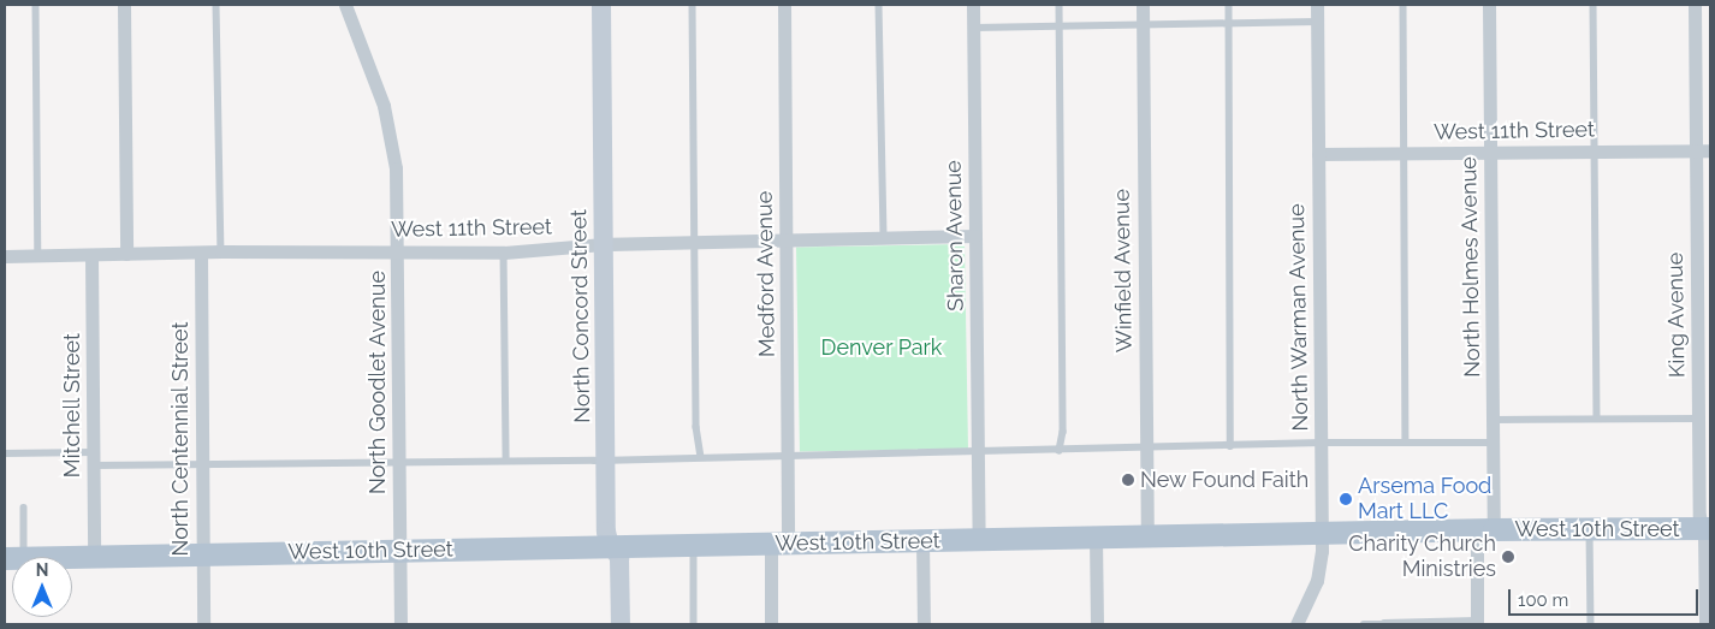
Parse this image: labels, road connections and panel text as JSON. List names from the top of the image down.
{
  "streets": {
    "main road": ["North Concord Street", "West 10th Street"],
    "street": [
      "West 11th Street",
      "Sharon Avenue",
      "North Holmes Avenue",
      "Winfield Avenue",
      "Medford Avenue",
      "King Avenue",
      "North Warman Avenue",
      "North Goodlet Avenue",
      "Mitchell Street",
      "North Centennial Street"
    ]
  },
  "crossings": [
    ["West 11th Street", "Sharon Avenue"],
    ["West 11th Street", "North Holmes Avenue"],
    ["West 11th Street", "Medford Avenue"],
    ["West 11th Street", "King Avenue"],
    ["West 11th Street", "North Concord Street"],
    ["West 11th Street", "North Warman Avenue"],
    ["West 11th Street", "North Goodlet Avenue"],
    ["West 11th Street", "Mitchell Street"],
    ["West 11th Street", "North Centennial Street"],
    ["Sharon Avenue", "West 10th Street"],
    ["North Holmes Avenue", "West 10th Street"],
    ["Winfield Avenue", "West 10th Street"],
    ["Medford Avenue", "West 10th Street"],
    ["King Avenue", "West 10th Street"],
    ["North Concord Street", "West 10th Street"],
    ["North Warman Avenue", "West 10th Street"],
    ["North Goodlet Avenue", "West 10th Street"],
    ["Mitchell Street", "West 10th Street"],
    ["North Centennial Street", "West 10th Street"]
  ],
  "parks": ["Denver Park"],
  "places": ["New Found Faith", "Arsema Food Mart LLC", "Charity Church Ministries"],
  "scale_bar": "100 m",
  "north": "top"
}
